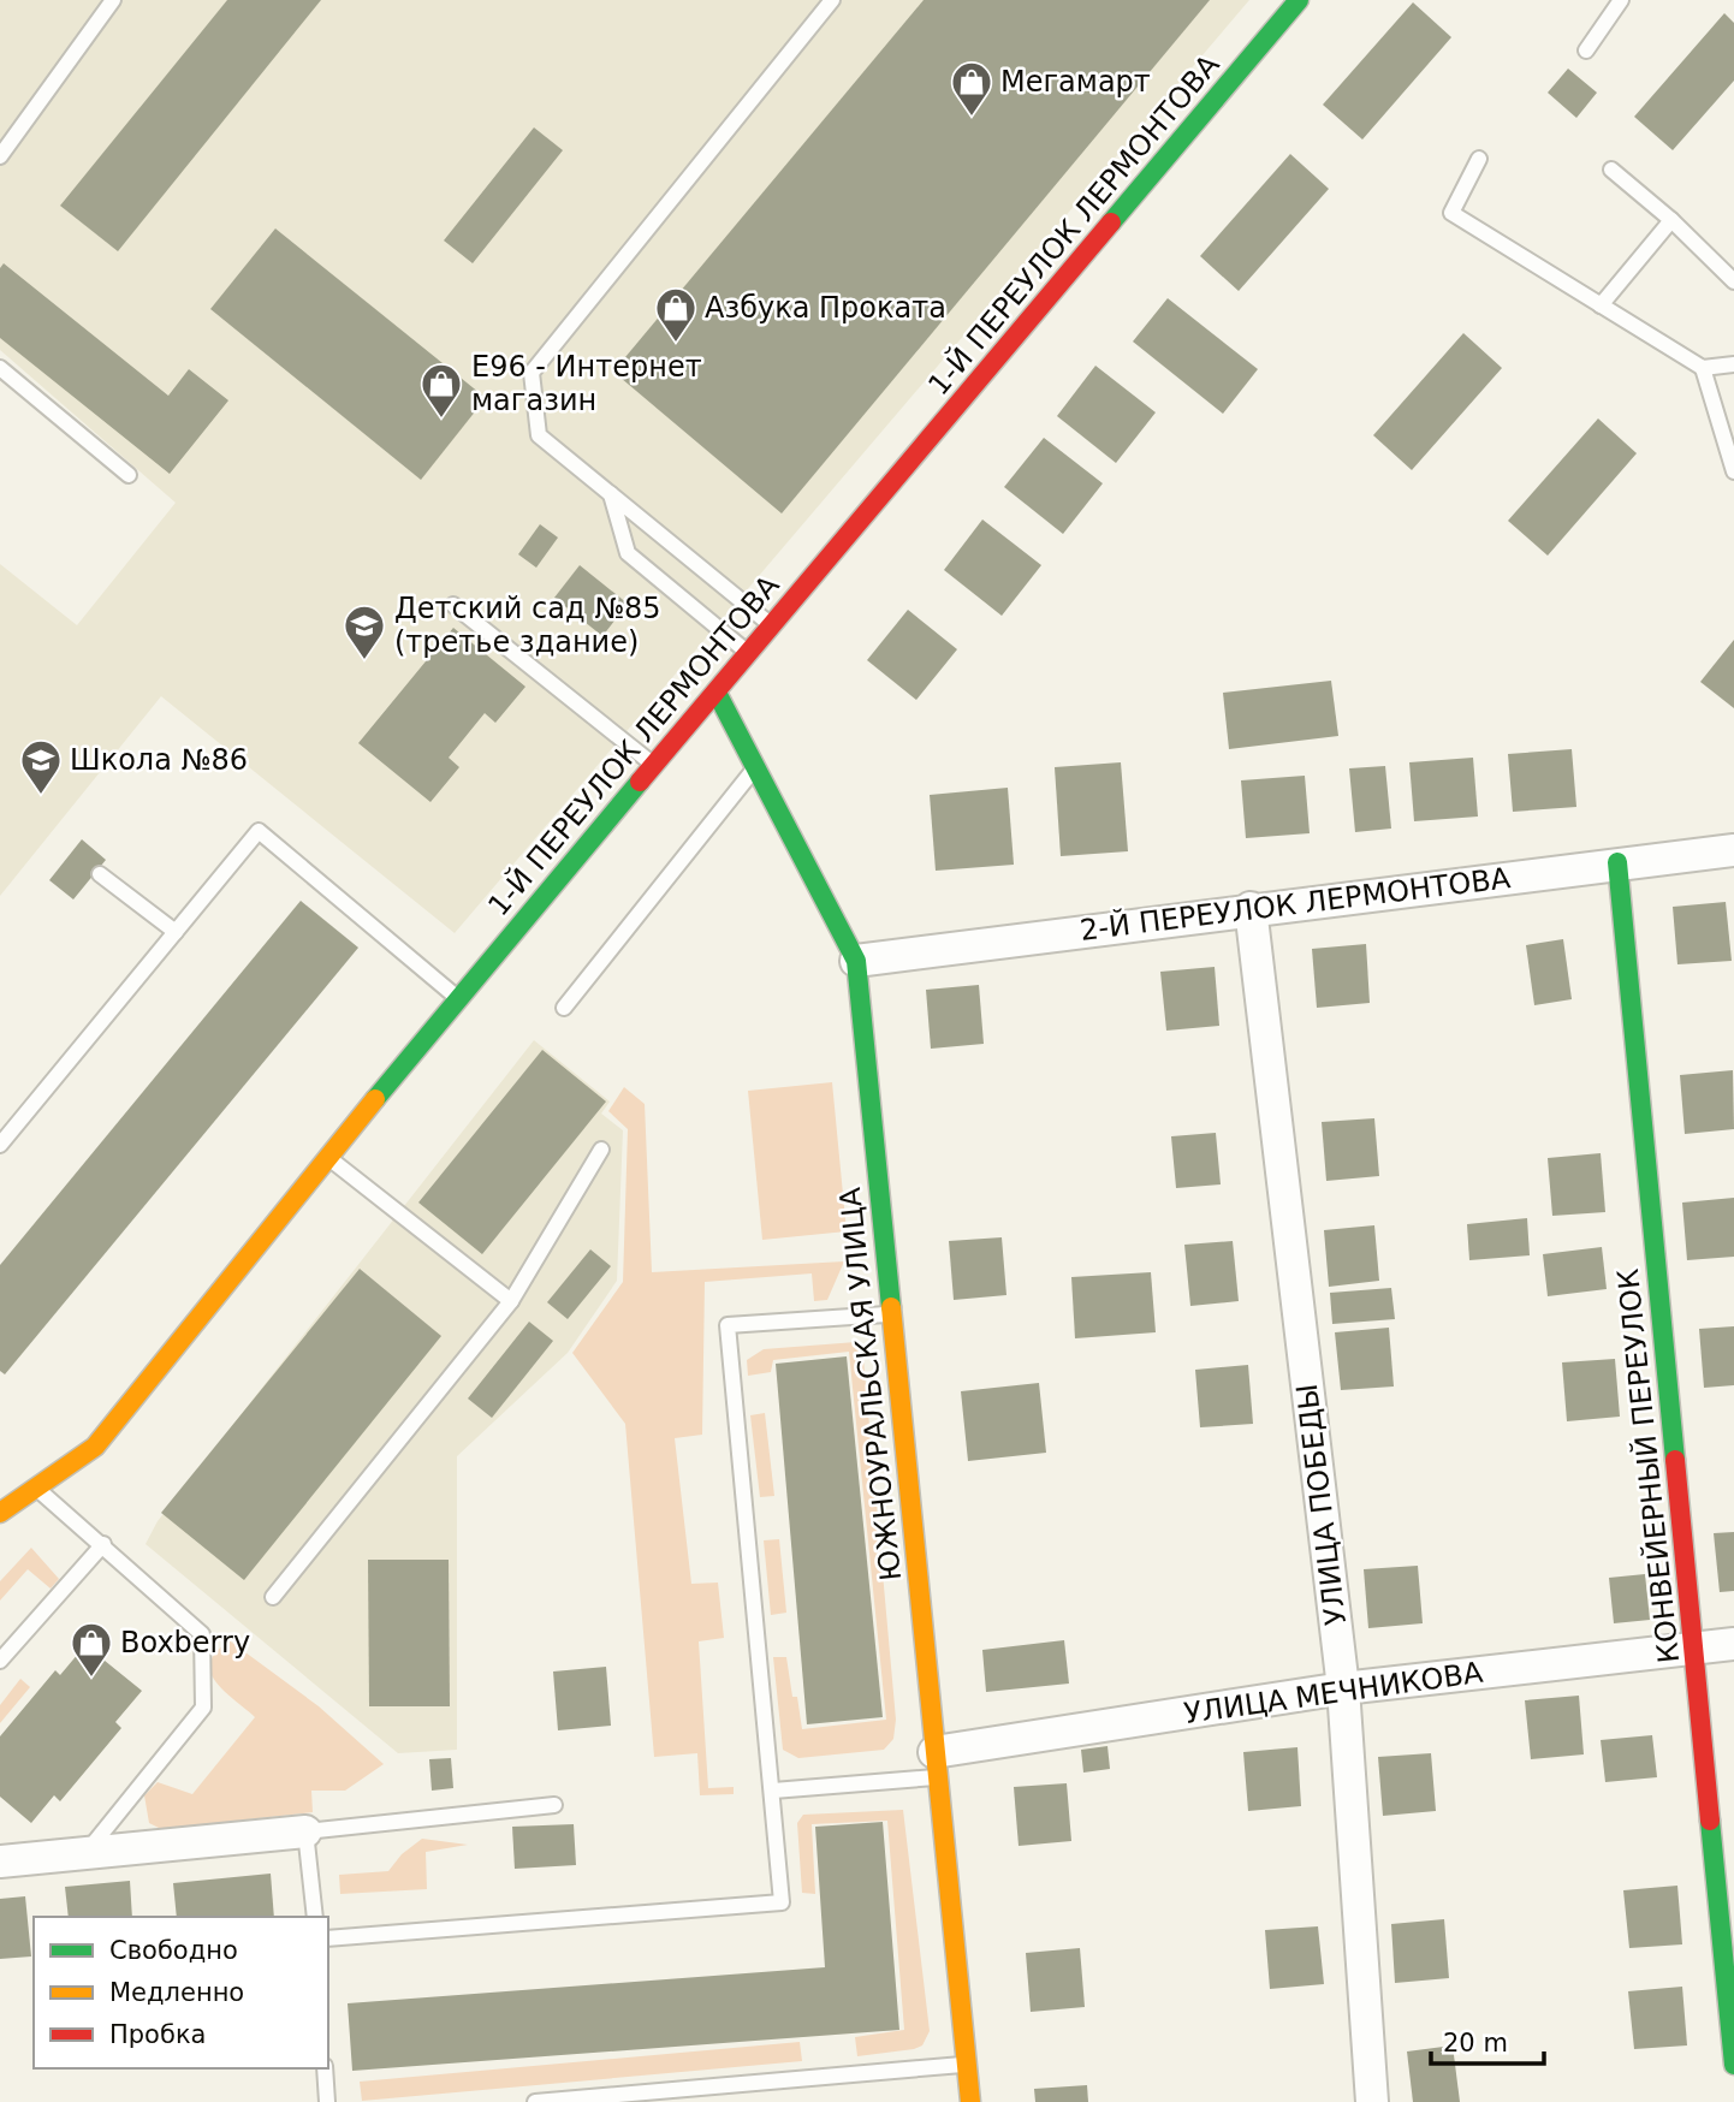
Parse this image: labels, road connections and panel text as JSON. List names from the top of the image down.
{
  "streets": {
    "street": [
      "1-Й ПЕРЕУЛОК ЛЕРМОНТОВА",
      "2-Й ПЕРЕУЛОК ЛЕРМОНТОВА",
      "ЮЖНОУРАЛЬСКАЯ УЛИЦА",
      "КОНВЕЙЕРНЫЙ ПЕРЕУЛОК",
      "УЛИЦА ПОБЕДЫ",
      "УЛИЦА МЕЧНИКОВА"
    ]
  },
  "crossings": [
    ["1-Й ПЕРЕУЛОК ЛЕРМОНТОВА", "ЮЖНОУРАЛЬСКАЯ УЛИЦА"],
    ["2-Й ПЕРЕУЛОК ЛЕРМОНТОВА", "ЮЖНОУРАЛЬСКАЯ УЛИЦА"],
    ["2-Й ПЕРЕУЛОК ЛЕРМОНТОВА", "КОНВЕЙЕРНЫЙ ПЕРЕУЛОК"],
    ["2-Й ПЕРЕУЛОК ЛЕРМОНТОВА", "УЛИЦА ПОБЕДЫ"],
    ["ЮЖНОУРАЛЬСКАЯ УЛИЦА", "УЛИЦА МЕЧНИКОВА"],
    ["КОНВЕЙЕРНЫЙ ПЕРЕУЛОК", "УЛИЦА МЕЧНИКОВА"],
    ["УЛИЦА ПОБЕДЫ", "УЛИЦА МЕЧНИКОВА"]
  ],
  "places": {
    "shop": [
      "Мегамарт",
      "Азбука Проката",
      "Е96 - Интернет магазин",
      "Boxberry"
    ],
    "school or university": ["Детский сад №85 (третье здание)", "Школа №86"]
  },
  "legend": ["Свободно", "Медленно", "Пробка"],
  "scale_bar": "20 m"
}
